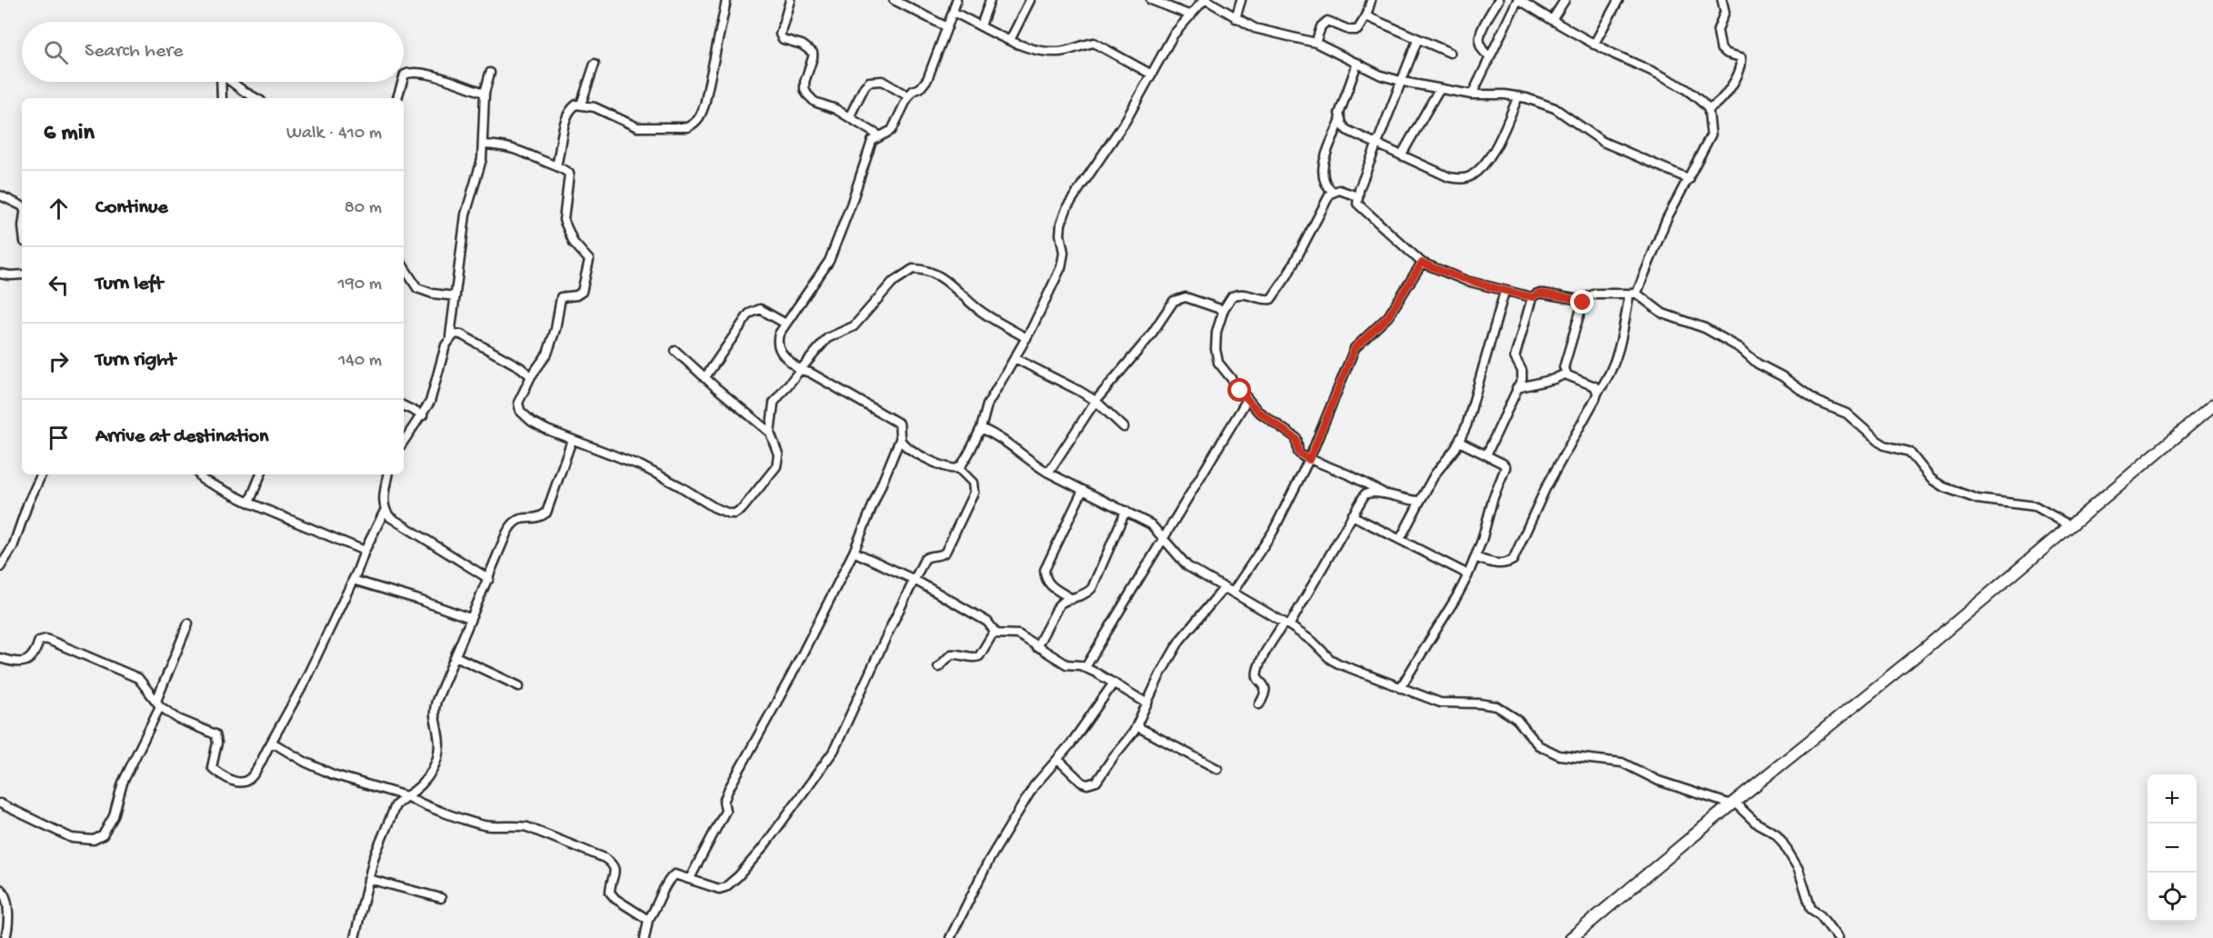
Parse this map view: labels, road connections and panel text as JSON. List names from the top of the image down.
{
  "page": {
    "search": "Search here",
    "heading": ["6 min", "Walk · 410 m"],
    "list": [
      ["Continue", "80 m"],
      ["Turn left", "190 m"],
      ["Turn right", "140 m"],
      "Arrive at destination"
    ],
    "map_buttons": ["+", "−"]
  }
}
